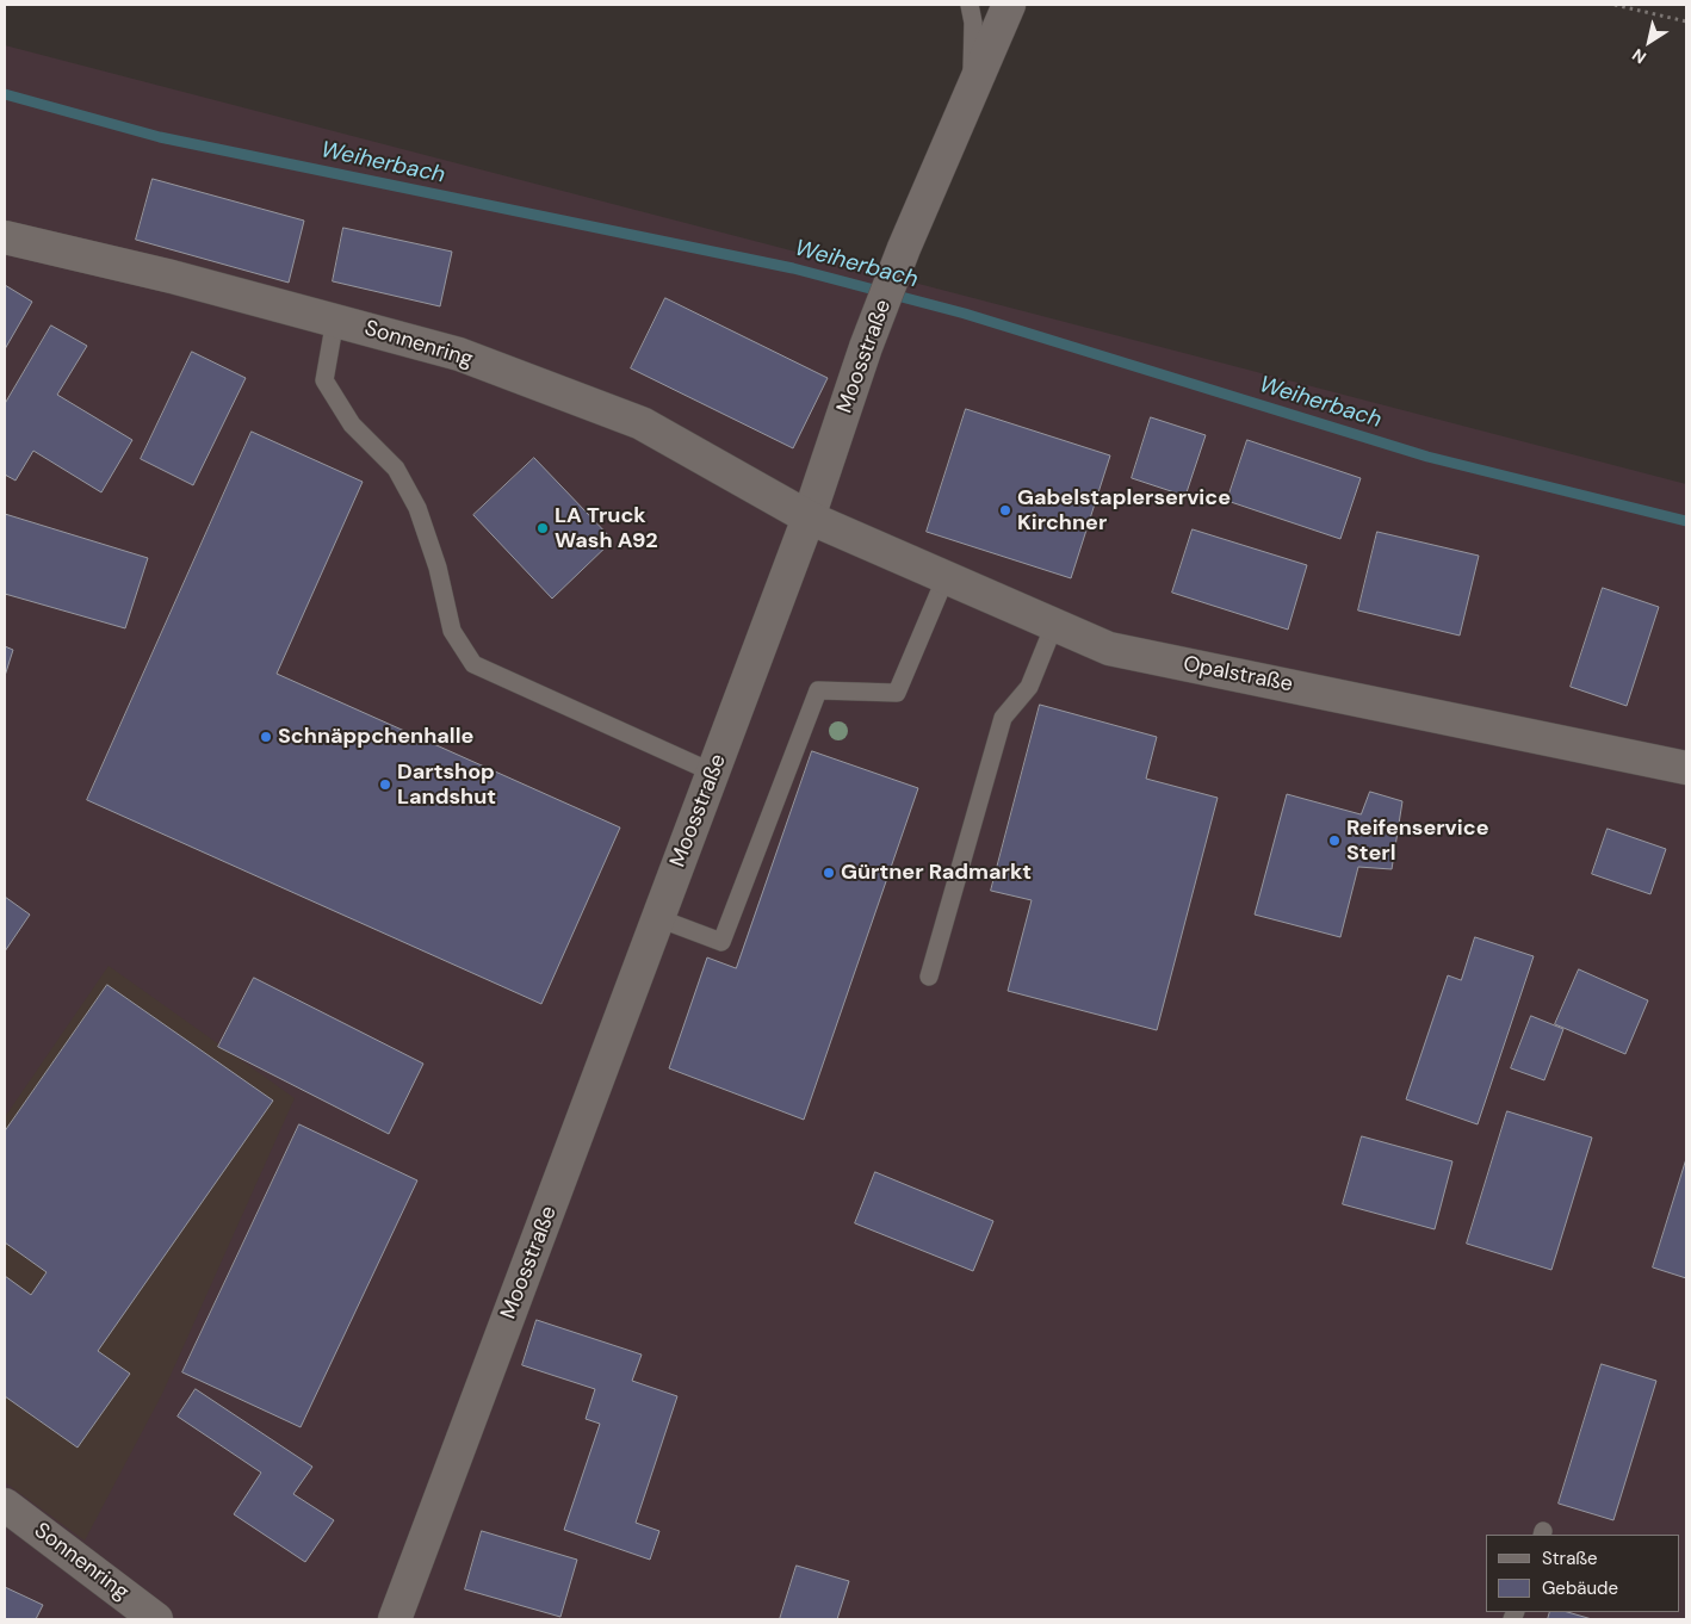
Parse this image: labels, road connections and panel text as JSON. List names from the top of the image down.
{
  "streets": {
    "street": ["Sonnenring", "Moosstraße", "Opalstraße"]
  },
  "crossings": [
    ["Sonnenring", "Moosstraße"],
    ["Sonnenring", "Opalstraße"],
    ["Moosstraße", "Opalstraße"]
  ],
  "water": ["Weiherbach"],
  "places": [
    "Gabelstaplerservice Kirchner",
    "LA Truck Wash A92",
    "Schnäppchenhalle",
    "Dartshop Landshut",
    "Reifenservice Sterl",
    "Gürtner Radmarkt"
  ],
  "legend": ["Straße", "Gebäude"],
  "north": "bottom left"
}
